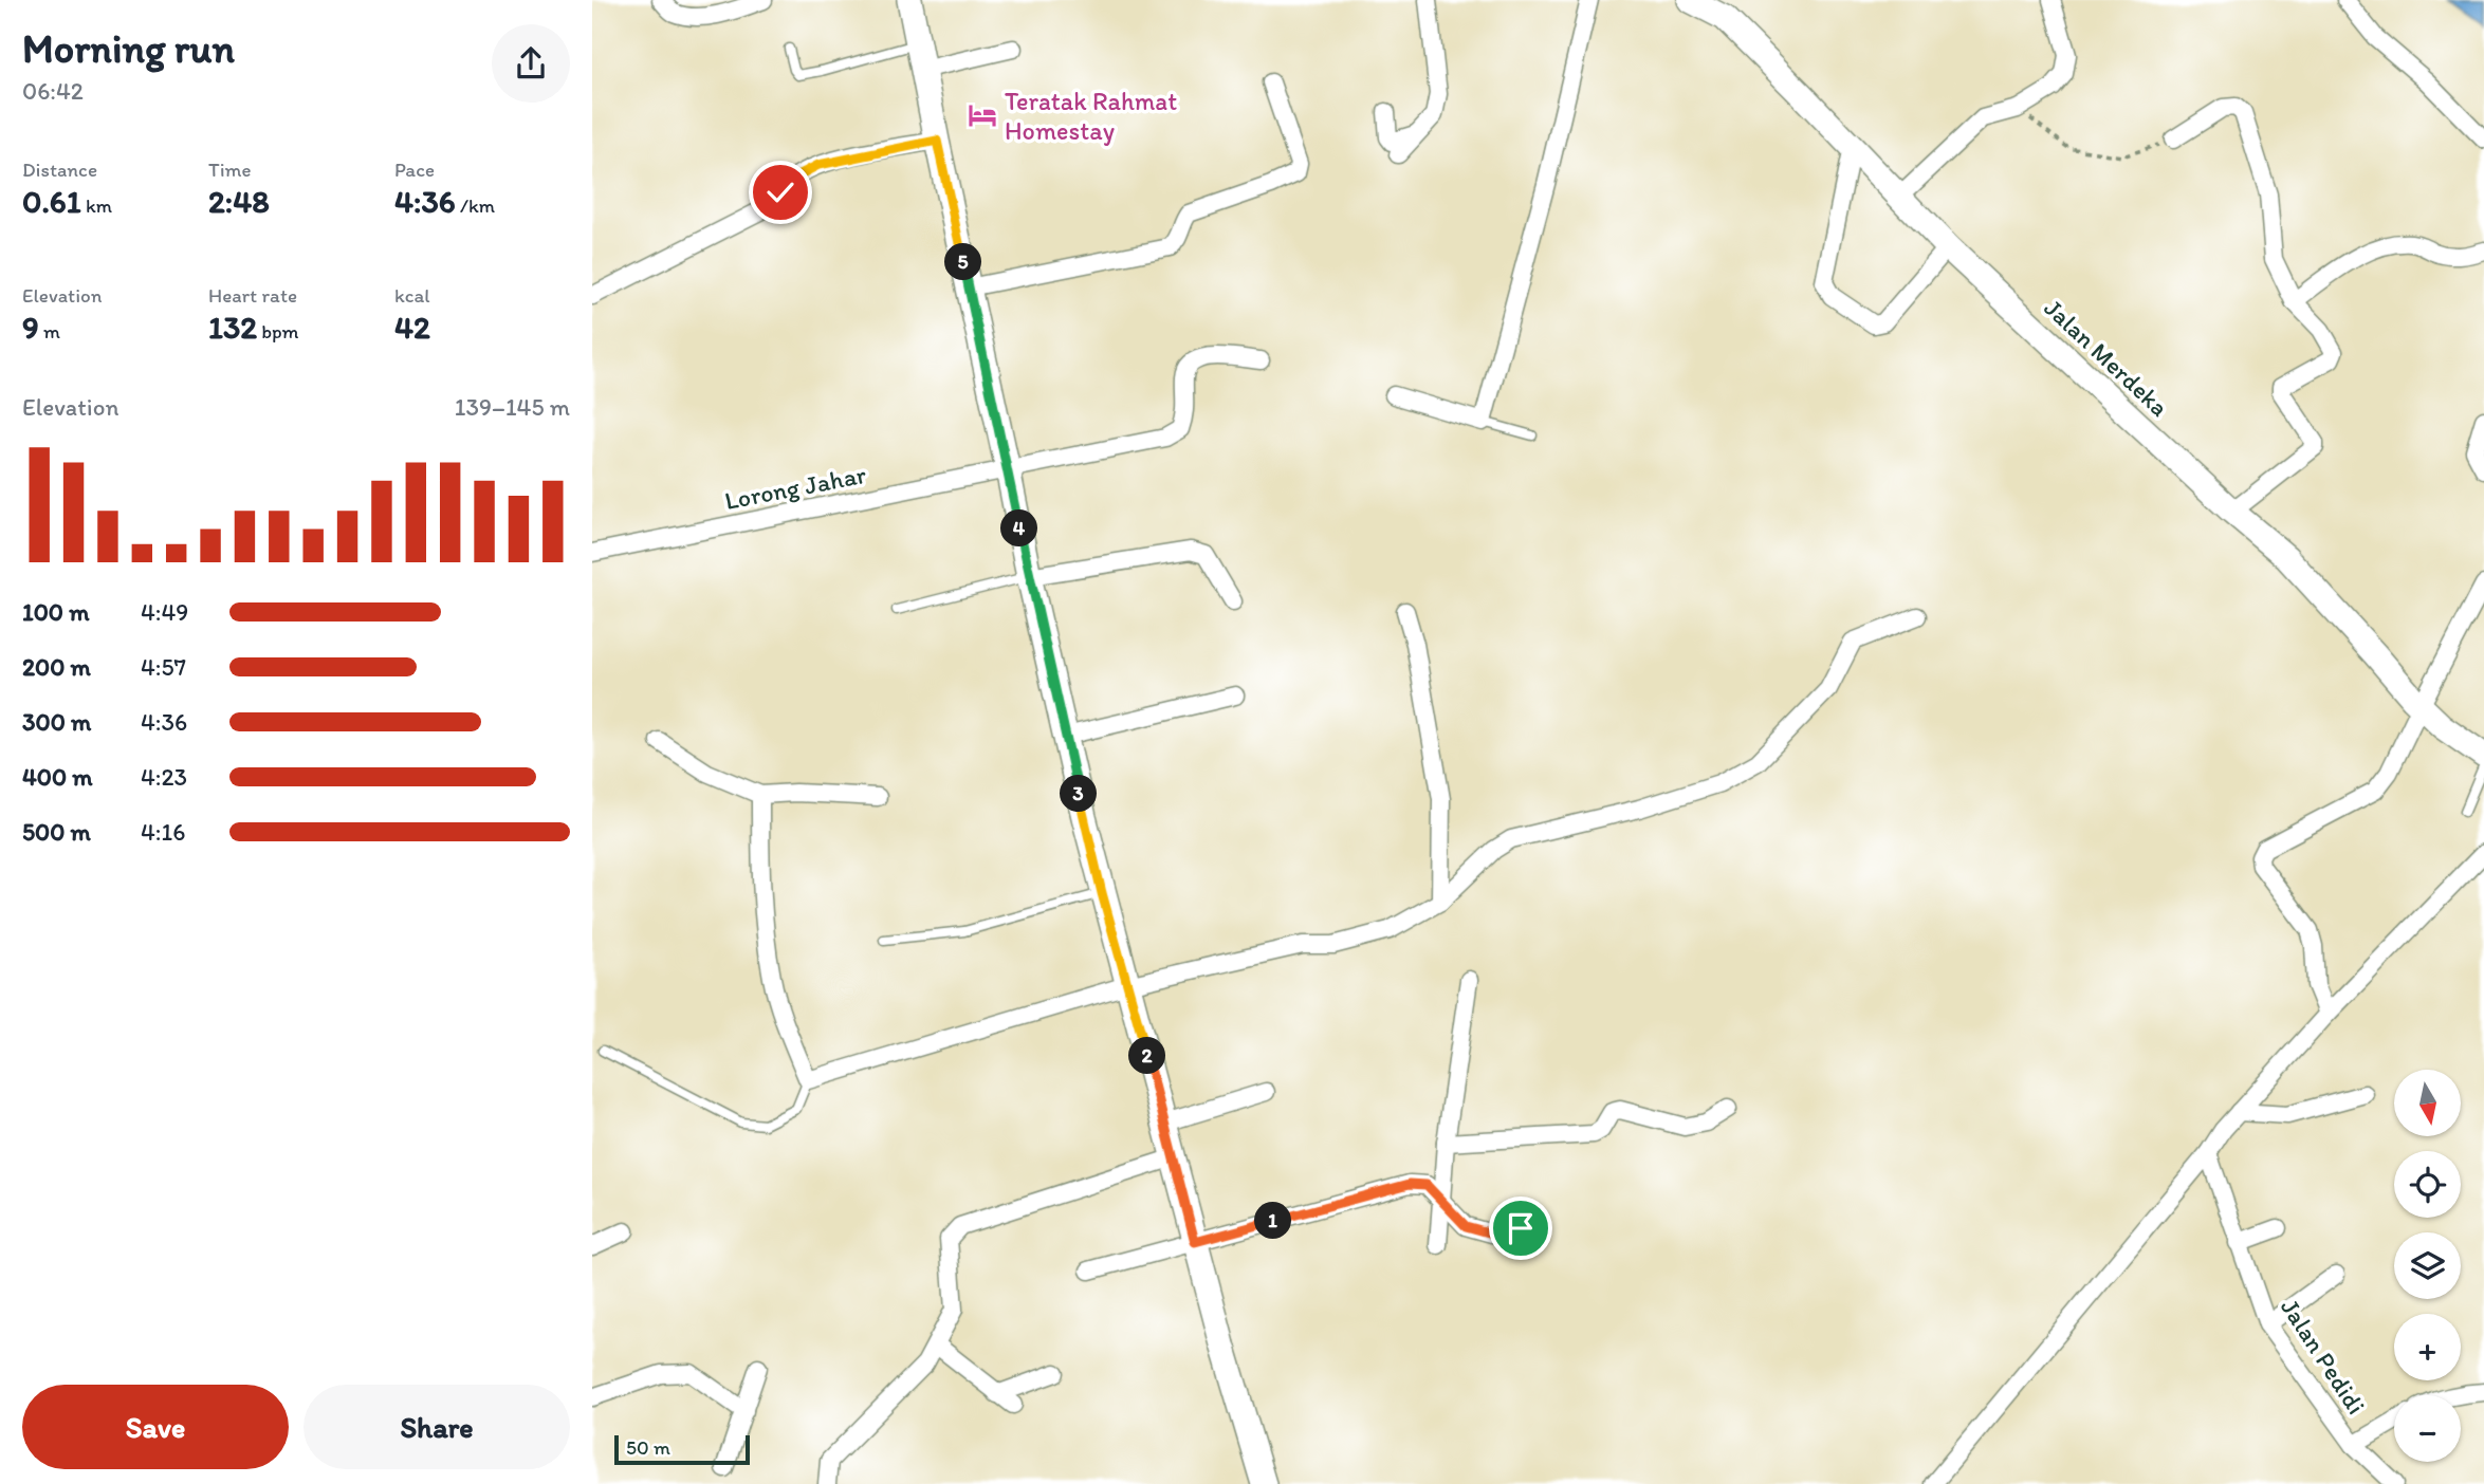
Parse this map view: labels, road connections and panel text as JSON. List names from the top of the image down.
{
  "streets": {
    "street": ["Jalan Merdeka", "Lorong Jahar", "Jalan Pedidi"]
  },
  "places": {
    "hotel": ["Teratak Rahmat Homestay"]
  },
  "scale_bar": "50 m",
  "north": "bottom",
  "page": {
    "heading": ["Morning run", "06:42"],
    "stats": [
      ["Distance", "0.61 km"],
      ["Time", "2:48"],
      ["Pace", "4:36 /km"],
      ["Elevation", "9 m"],
      ["Heart rate", "132 bpm"],
      ["kcal", "42"]
    ],
    "pins": [
      "5",
      "4",
      "3",
      "2",
      "1"
    ],
    "chart": ["Elevation", "139–145 m"],
    "list": [
      {
        "name": "100 m",
        "note": "4:49"
      },
      {
        "name": "200 m",
        "note": "4:57"
      },
      {
        "name": "300 m",
        "note": "4:36"
      },
      {
        "name": "400 m",
        "note": "4:23"
      },
      {
        "name": "500 m",
        "note": "4:16"
      }
    ],
    "map_buttons": ["+", "−"],
    "buttons": ["Save", "Share"],
    "scale": "50 m"
  }
}
